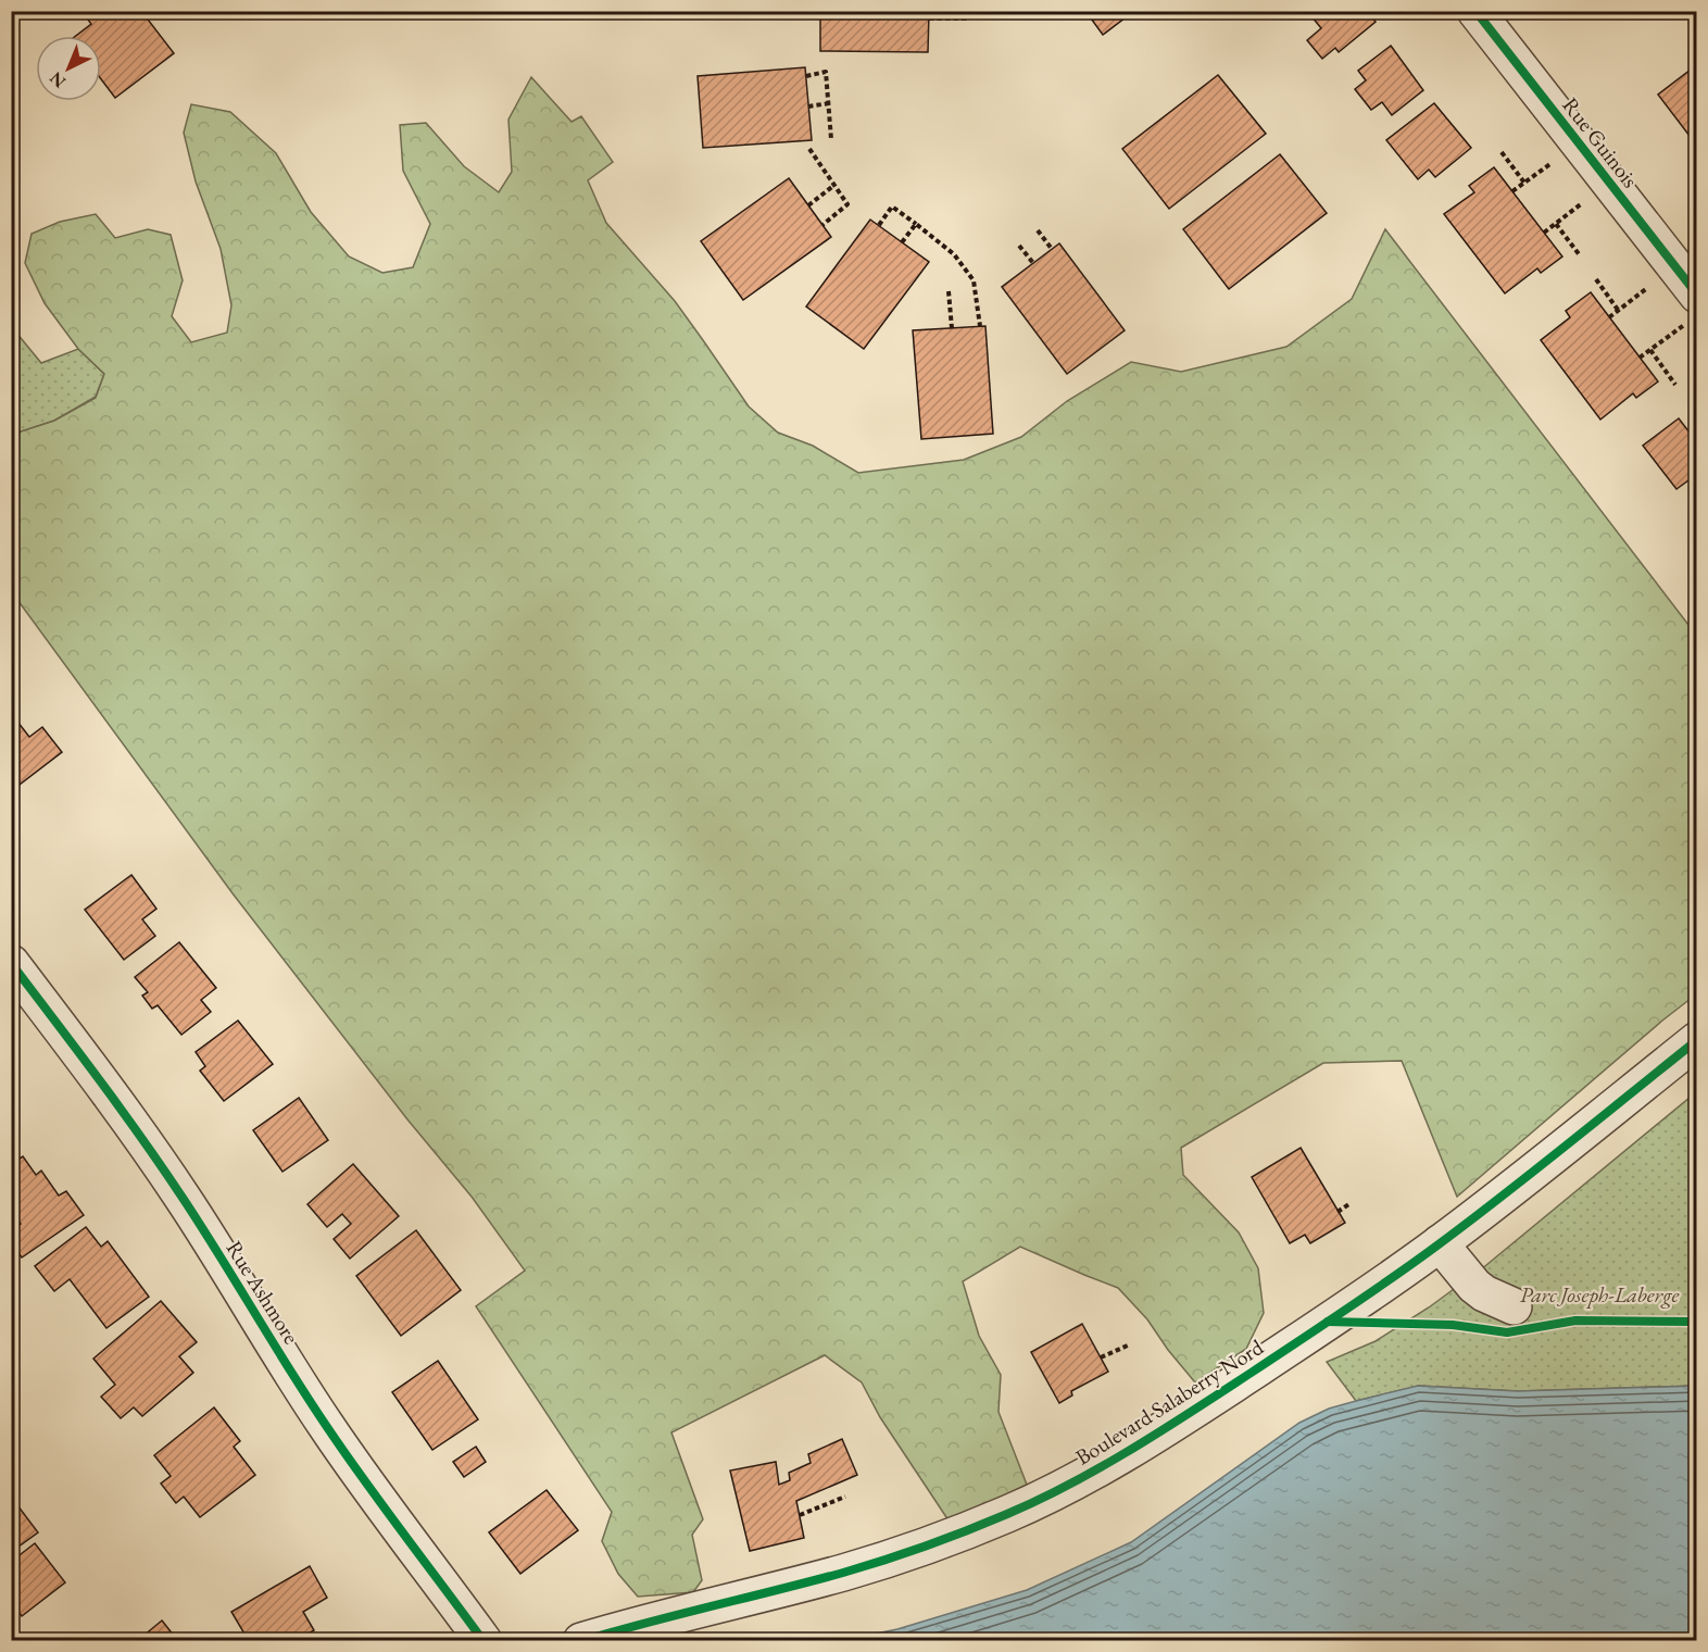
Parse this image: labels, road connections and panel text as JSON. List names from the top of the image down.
{
  "streets": {
    "street": ["Rue Guinois", "Rue Ashmore", "Boulevard Salaberry Nord"]
  },
  "parks": ["Parc Joseph-Laberge"],
  "north": "bottom left"
}
